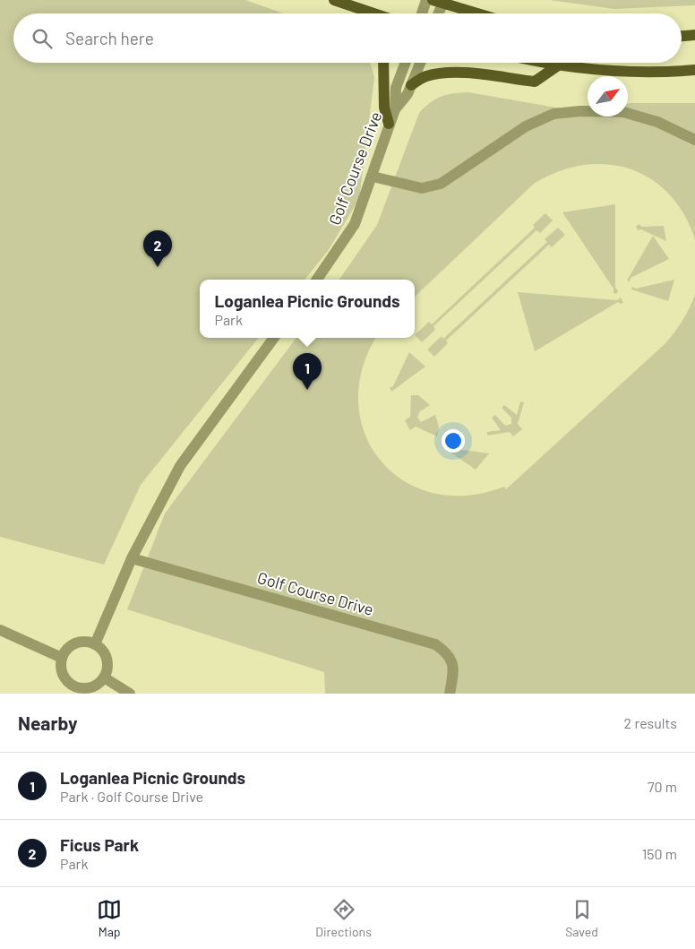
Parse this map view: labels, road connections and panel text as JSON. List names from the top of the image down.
{
  "streets": {
    "street": ["Golf Course Drive"]
  },
  "north": "top right",
  "page": {
    "search": "Search here",
    "pins": ["2", "1"],
    "popup": ["Loganlea Picnic Grounds", "Park"],
    "heading": ["Nearby", "2 results"],
    "list": [
      {
        "mark": "1",
        "name": "Loganlea Picnic Grounds",
        "note": "Park · Golf Course Drive",
        "value": "70 m"
      },
      {
        "mark": "2",
        "name": "Ficus Park",
        "note": "Park",
        "value": "150 m"
      }
    ],
    "nav": ["Map", "Directions", "Saved"]
  }
}
